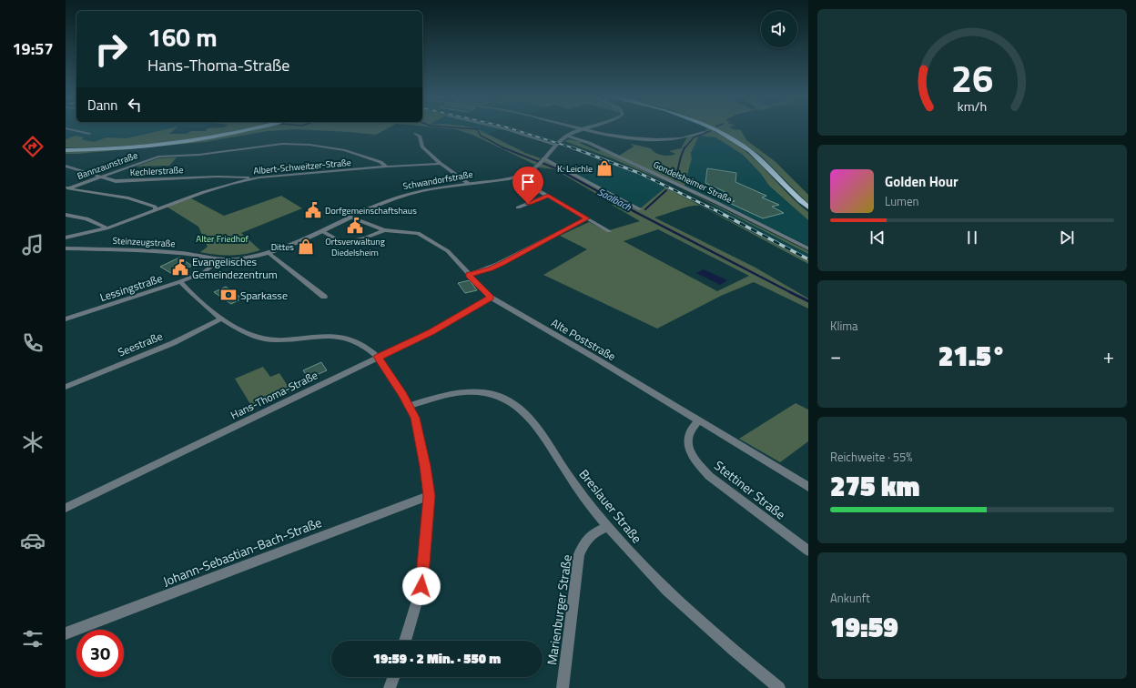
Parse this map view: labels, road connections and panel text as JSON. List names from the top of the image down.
{
  "streets": {
    "street": [
      "Bannzaunstraße",
      "Albert-Schweitzer-Straße",
      "Kechlerstraße",
      "Schwandorfstraße",
      "Gondelsheimer Straße",
      "Steinzeugstraße",
      "Lessingstraße",
      "Alte Poststraße",
      "Seestraße",
      "Hans-Thoma-Straße",
      "Stettiner Straße",
      "Breslauer Straße",
      "Johann-Sebastian-Bach-Straße",
      "Marienburger Straße"
    ]
  },
  "crossings": [
    ["Bannzaunstraße", "Albert-Schweitzer-Straße"],
    ["Bannzaunstraße", "Kechlerstraße"],
    ["Albert-Schweitzer-Straße", "Kechlerstraße"],
    ["Schwandorfstraße", "Gondelsheimer Straße"],
    ["Schwandorfstraße", "Steinzeugstraße"],
    ["Schwandorfstraße", "Lessingstraße"],
    ["Schwandorfstraße", "Alte Poststraße"],
    ["Steinzeugstraße", "Lessingstraße"],
    ["Alte Poststraße", "Hans-Thoma-Straße"],
    ["Alte Poststraße", "Stettiner Straße"],
    ["Breslauer Straße", "Marienburger Straße"]
  ],
  "water": ["Saalbach"],
  "parks": ["Alter Friedhof"],
  "places": {
    "shop": ["K. Leichle", "Dittes"],
    "public building": ["Dorfgemeinschaftshaus", "Ortsverwaltung Diedelsheim", "Evangelisches Gemeindezentrum"],
    "bank": ["Sparkasse"]
  },
  "page": {
    "tabs": "19:57",
    "turn": ["160 m", "Hans-Thoma-Straße"],
    "then": "Dann",
    "song": ["Golden Hour", "Lumen"],
    "tile": [
      "Klima",
      ["Reichweite · 55%", "275 km"],
      ["Ankunft", "19:59"]
    ],
    "heat": ["−", "21.5°", "+"],
    "limit": "30",
    "trip": "19:59 · 2 Min. · 550 m",
    "gauge": ["26", "km/h"]
  }
}
